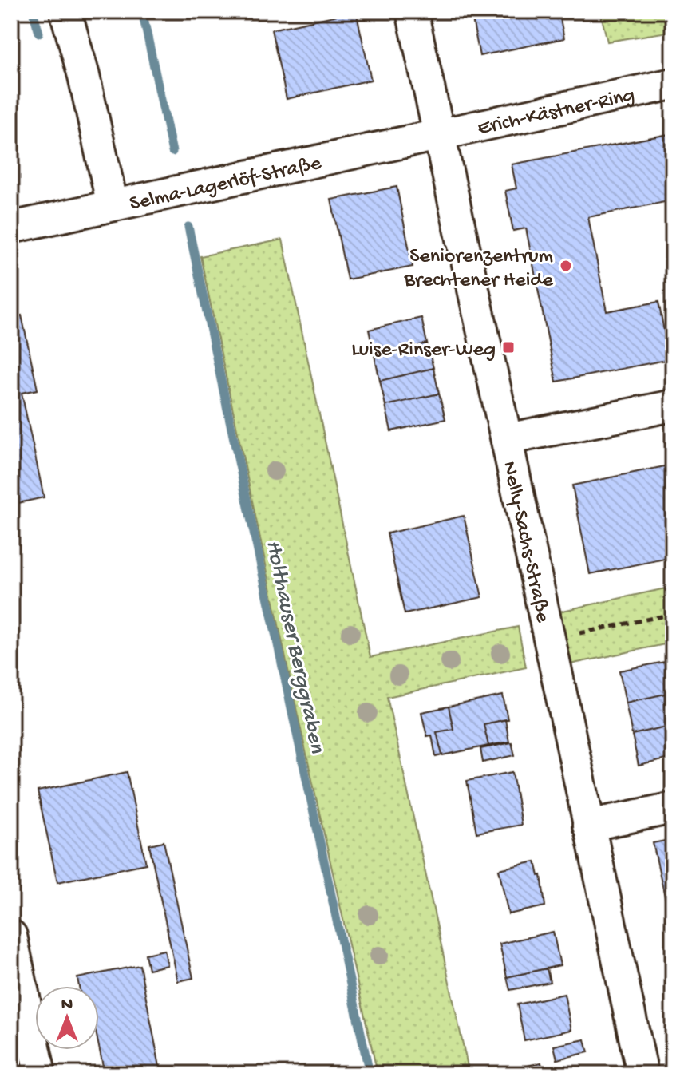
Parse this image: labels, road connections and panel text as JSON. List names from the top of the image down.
{
  "streets": {
    "street": ["Erich-Kästner-Ring", "Selma-Lagerlöf-Straße", "Nelly-Sachs-Straße"]
  },
  "crossings": [
    ["Erich-Kästner-Ring", "Selma-Lagerlöf-Straße"],
    ["Erich-Kästner-Ring", "Nelly-Sachs-Straße"],
    ["Selma-Lagerlöf-Straße", "Nelly-Sachs-Straße"]
  ],
  "water": ["Holthauser Berggraben"],
  "places": {
    "other": ["Seniorenzentrum Brechtener Heide"],
    "transit": ["Luise-Rinser-Weg"]
  },
  "north": "top"
}
